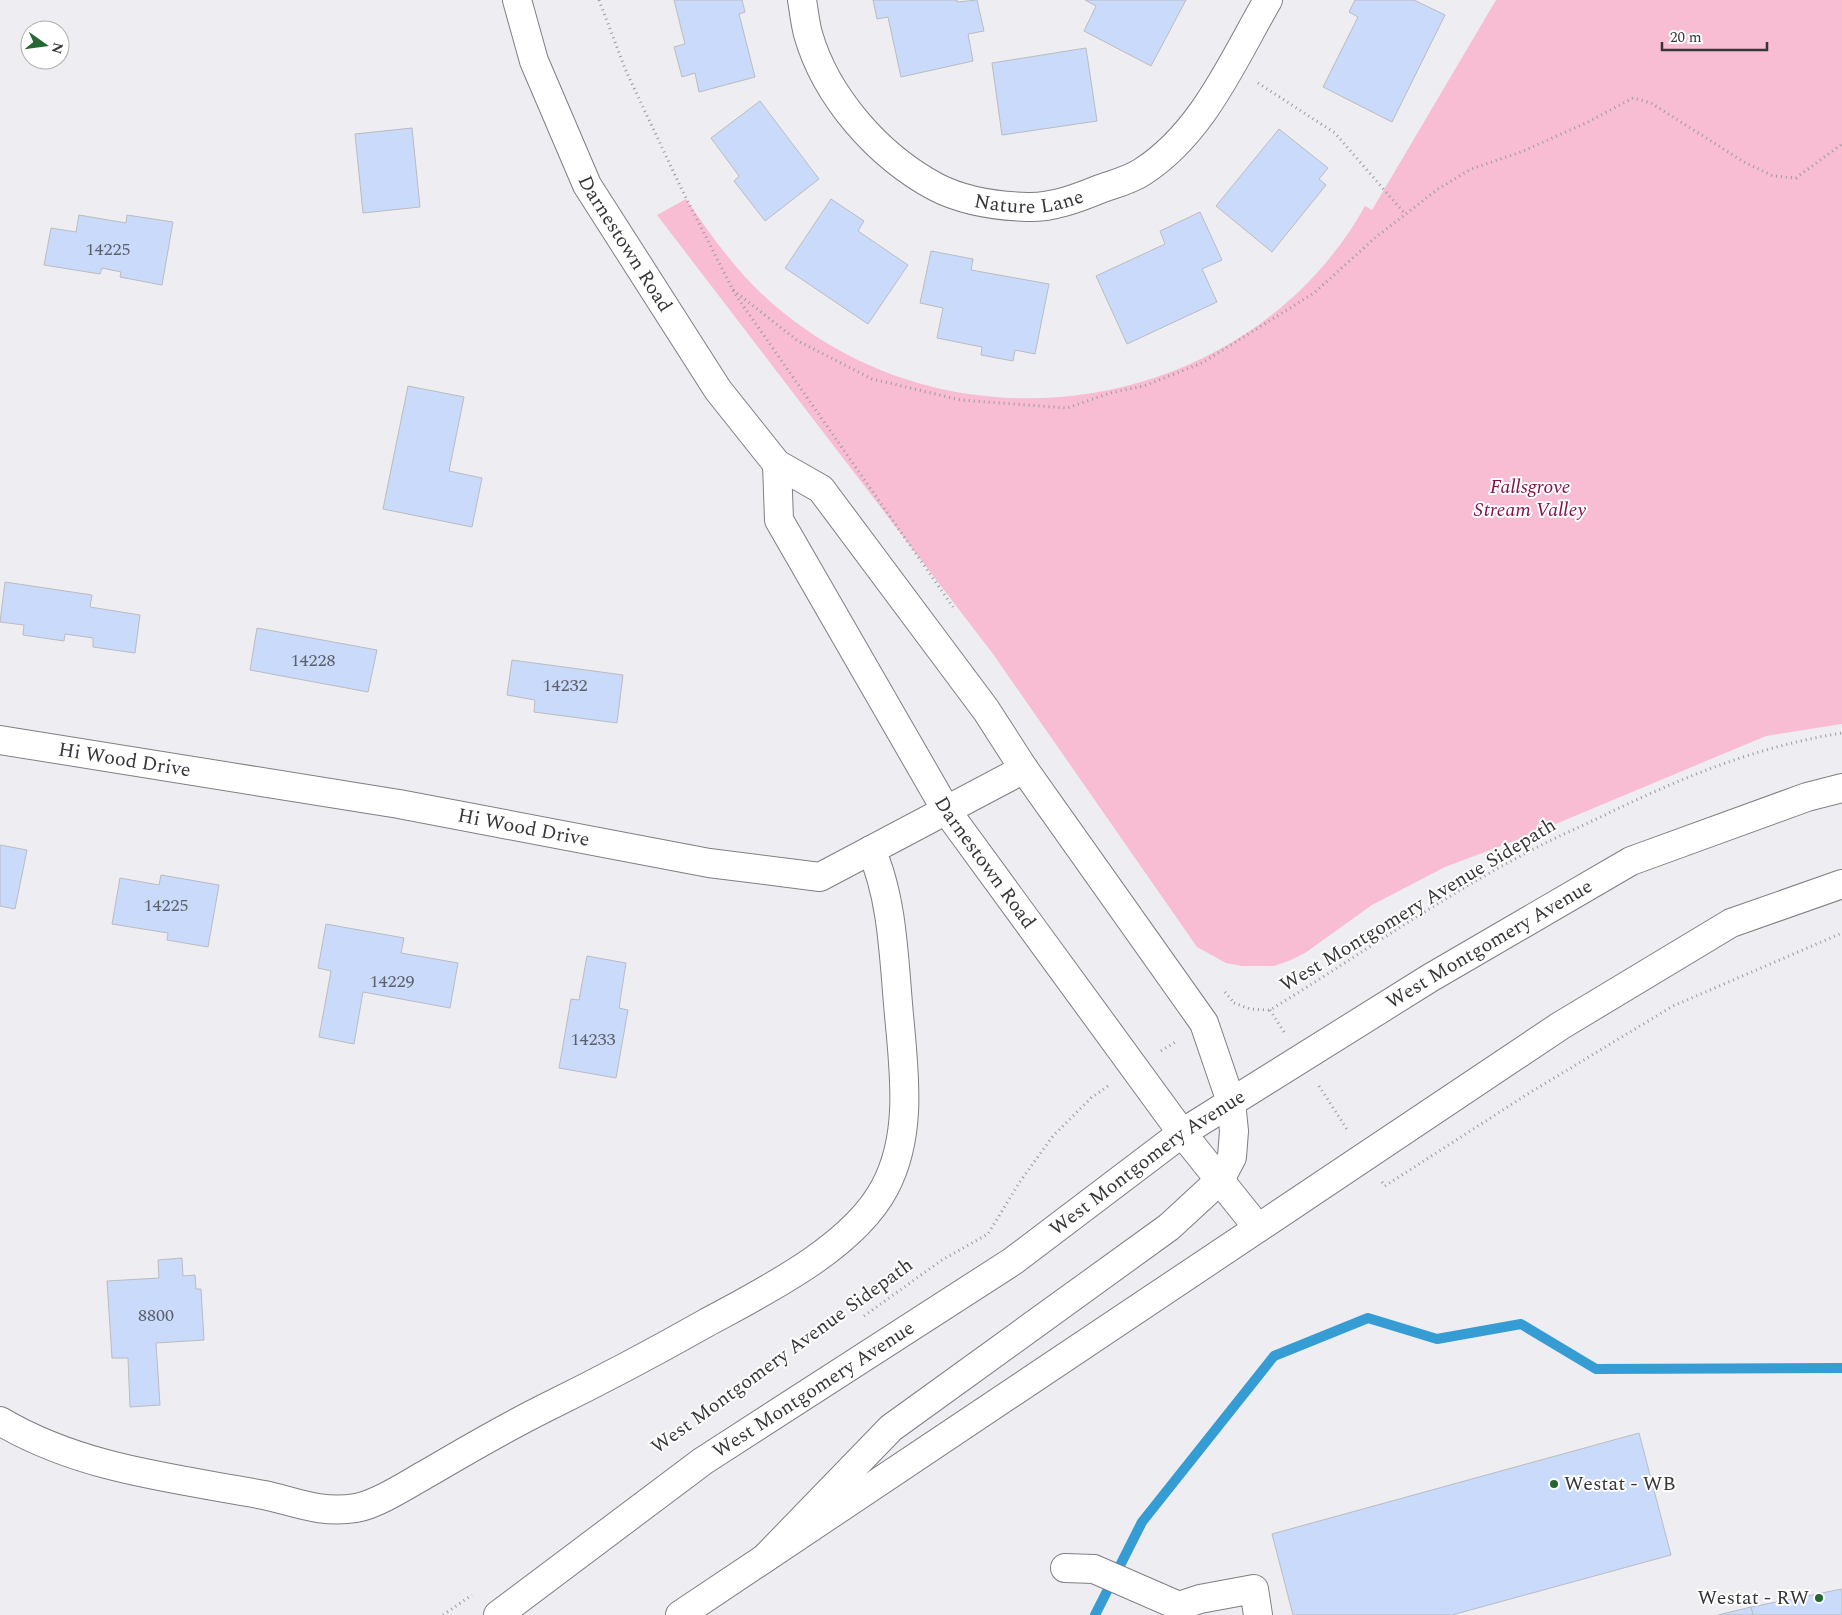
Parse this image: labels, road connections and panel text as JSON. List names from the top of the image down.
{
  "streets": {
    "main road": [
      "Nature Lane",
      "Darnestown Road",
      "Hi Wood Drive",
      "West Montgomery Avenue"
    ],
    "path": ["West Montgomery Avenue Sidepath"]
  },
  "crossings": [
    ["Darnestown Road", "Hi Wood Drive"],
    ["Darnestown Road", "West Montgomery Avenue"]
  ],
  "parks": ["Fallsgrove Stream Valley"],
  "places": ["Westat - WB", "Westat - RW"],
  "house_numbers": [
    "14225",
    "14228",
    "14232",
    "14225",
    "14229",
    "14233",
    "8800"
  ],
  "scale_bar": "20 m",
  "north": "right"
}
